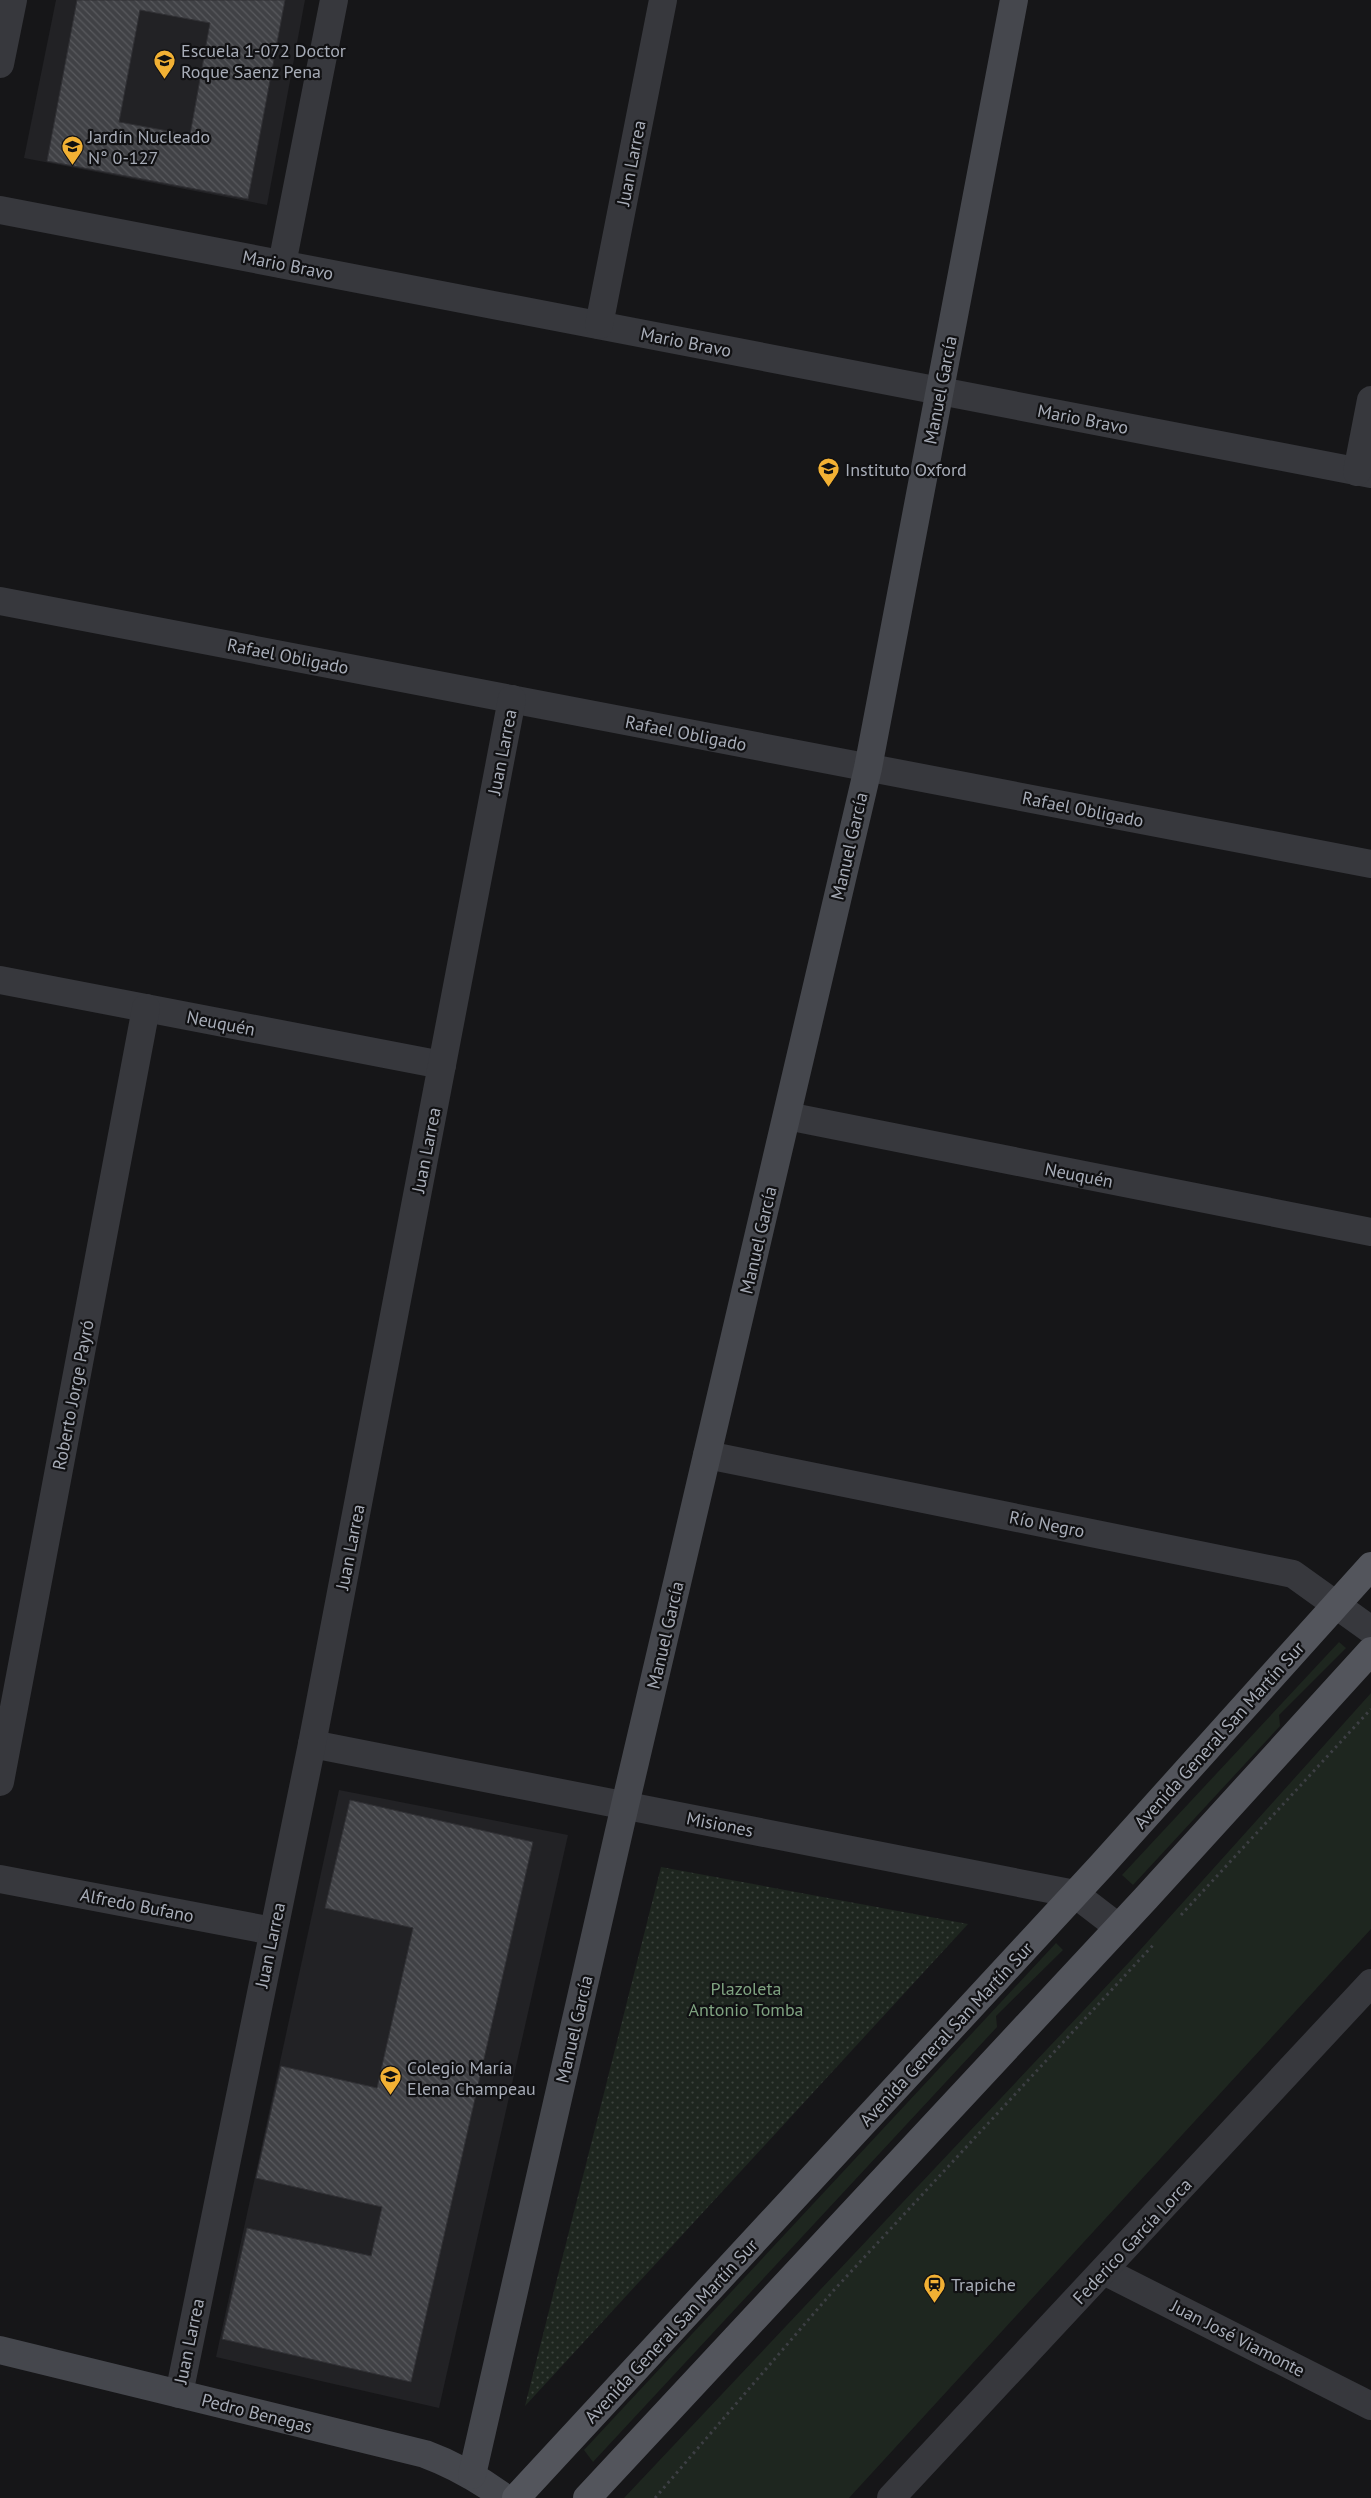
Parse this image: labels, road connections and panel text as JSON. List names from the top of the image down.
{
  "streets": {
    "main road": ["Avenida General San Martín Sur"],
    "street": [
      "Juan Larrea",
      "Mario Bravo",
      "Manuel García",
      "Rafael Obligado",
      "Neuquén",
      "Roberto Jorge Payró",
      "Río Negro",
      "Misiones",
      "Alfredo Bufano",
      "Federico García Lorca",
      "Juan José Viamonte",
      "Pedro Benegas"
    ]
  },
  "crossings": [
    ["Juan Larrea", "Mario Bravo"],
    ["Juan Larrea", "Rafael Obligado"],
    ["Juan Larrea", "Neuquén"],
    ["Juan Larrea", "Misiones"],
    ["Juan Larrea", "Alfredo Bufano"],
    ["Juan Larrea", "Pedro Benegas"],
    ["Mario Bravo", "Manuel García"],
    ["Manuel García", "Rafael Obligado"],
    ["Manuel García", "Neuquén"],
    ["Manuel García", "Río Negro"],
    ["Manuel García", "Misiones"],
    ["Manuel García", "Pedro Benegas"],
    ["Neuquén", "Roberto Jorge Payró"],
    ["Río Negro", "Avenida General San Martín Sur"],
    ["Avenida General San Martín Sur", "Misiones"],
    ["Federico García Lorca", "Juan José Viamonte"]
  ],
  "parks": ["Plazoleta Antonio Tomba"],
  "places": {
    "school or university": [
      "Escuela 1-072 Doctor Roque Saenz Pena",
      "Jardín Nucleado N° 0-127",
      "Instituto Oxford",
      "Colegio María Elena Champeau"
    ],
    "station": ["Trapiche"]
  }
}
